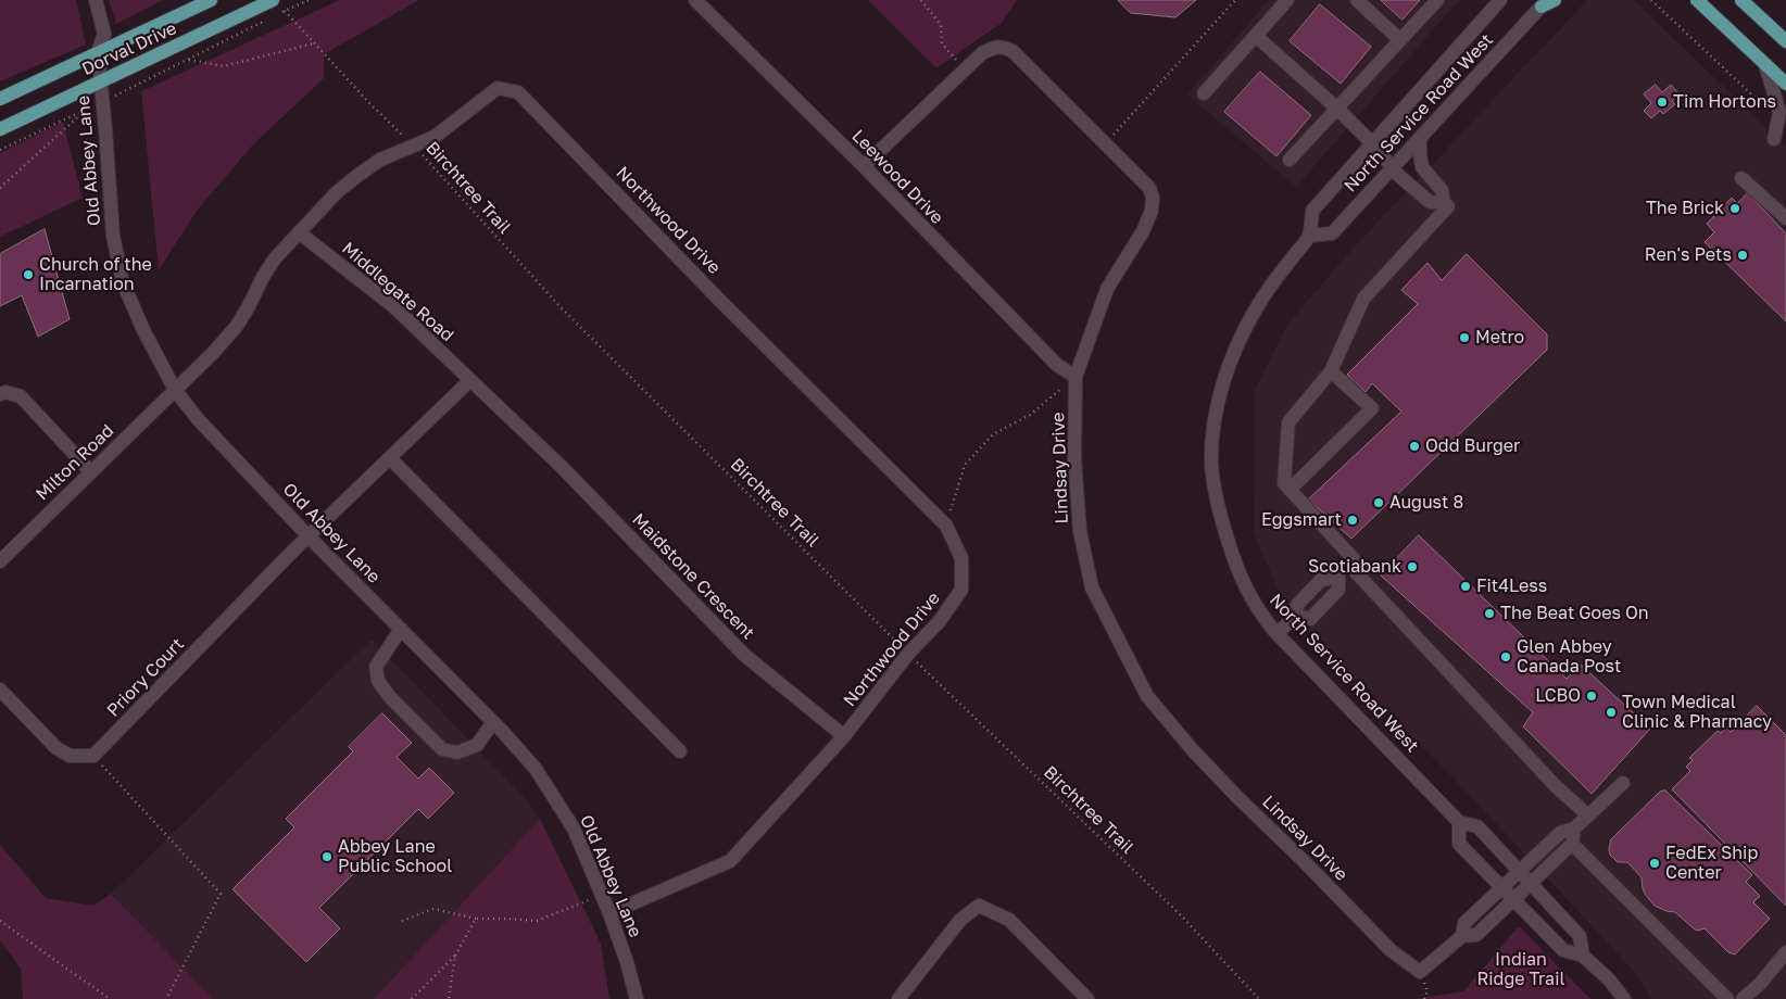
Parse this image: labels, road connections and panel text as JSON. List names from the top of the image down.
{
  "streets": {
    "main road": ["Dorval Drive"],
    "street": [
      "North Service Road West",
      "Old Abbey Lane",
      "Leewood Drive",
      "Northwood Drive",
      "Middlegate Road",
      "Milton Road",
      "Lindsay Drive",
      "Maidstone Crescent",
      "Priory Court"
    ],
    "path": ["Birchtree Trail"]
  },
  "crossings": [
    ["Dorval Drive", "Old Abbey Lane"],
    ["North Service Road West", "Lindsay Drive"],
    ["Old Abbey Lane", "Northwood Drive"],
    ["Old Abbey Lane", "Milton Road"],
    ["Old Abbey Lane", "Priory Court"],
    ["Leewood Drive", "Lindsay Drive"],
    ["Birchtree Trail", "Northwood Drive"],
    ["Northwood Drive", "Middlegate Road"],
    ["Northwood Drive", "Milton Road"],
    ["Northwood Drive", "Maidstone Crescent"],
    ["Middlegate Road", "Maidstone Crescent"]
  ],
  "parks": ["Indian Ridge Trail"],
  "places": [
    "Tim Hortons",
    "The Brick",
    "Ren's Pets",
    "Church of the Incarnation",
    "Metro",
    "Odd Burger",
    "August 8",
    "Eggsmart",
    "Scotiabank",
    "Fit4Less",
    "The Beat Goes On",
    "Glen Abbey Canada Post",
    "LCBO",
    "Town Medical Clinic & Pharmacy",
    "Abbey Lane Public School",
    "FedEx Ship Center"
  ]
}
